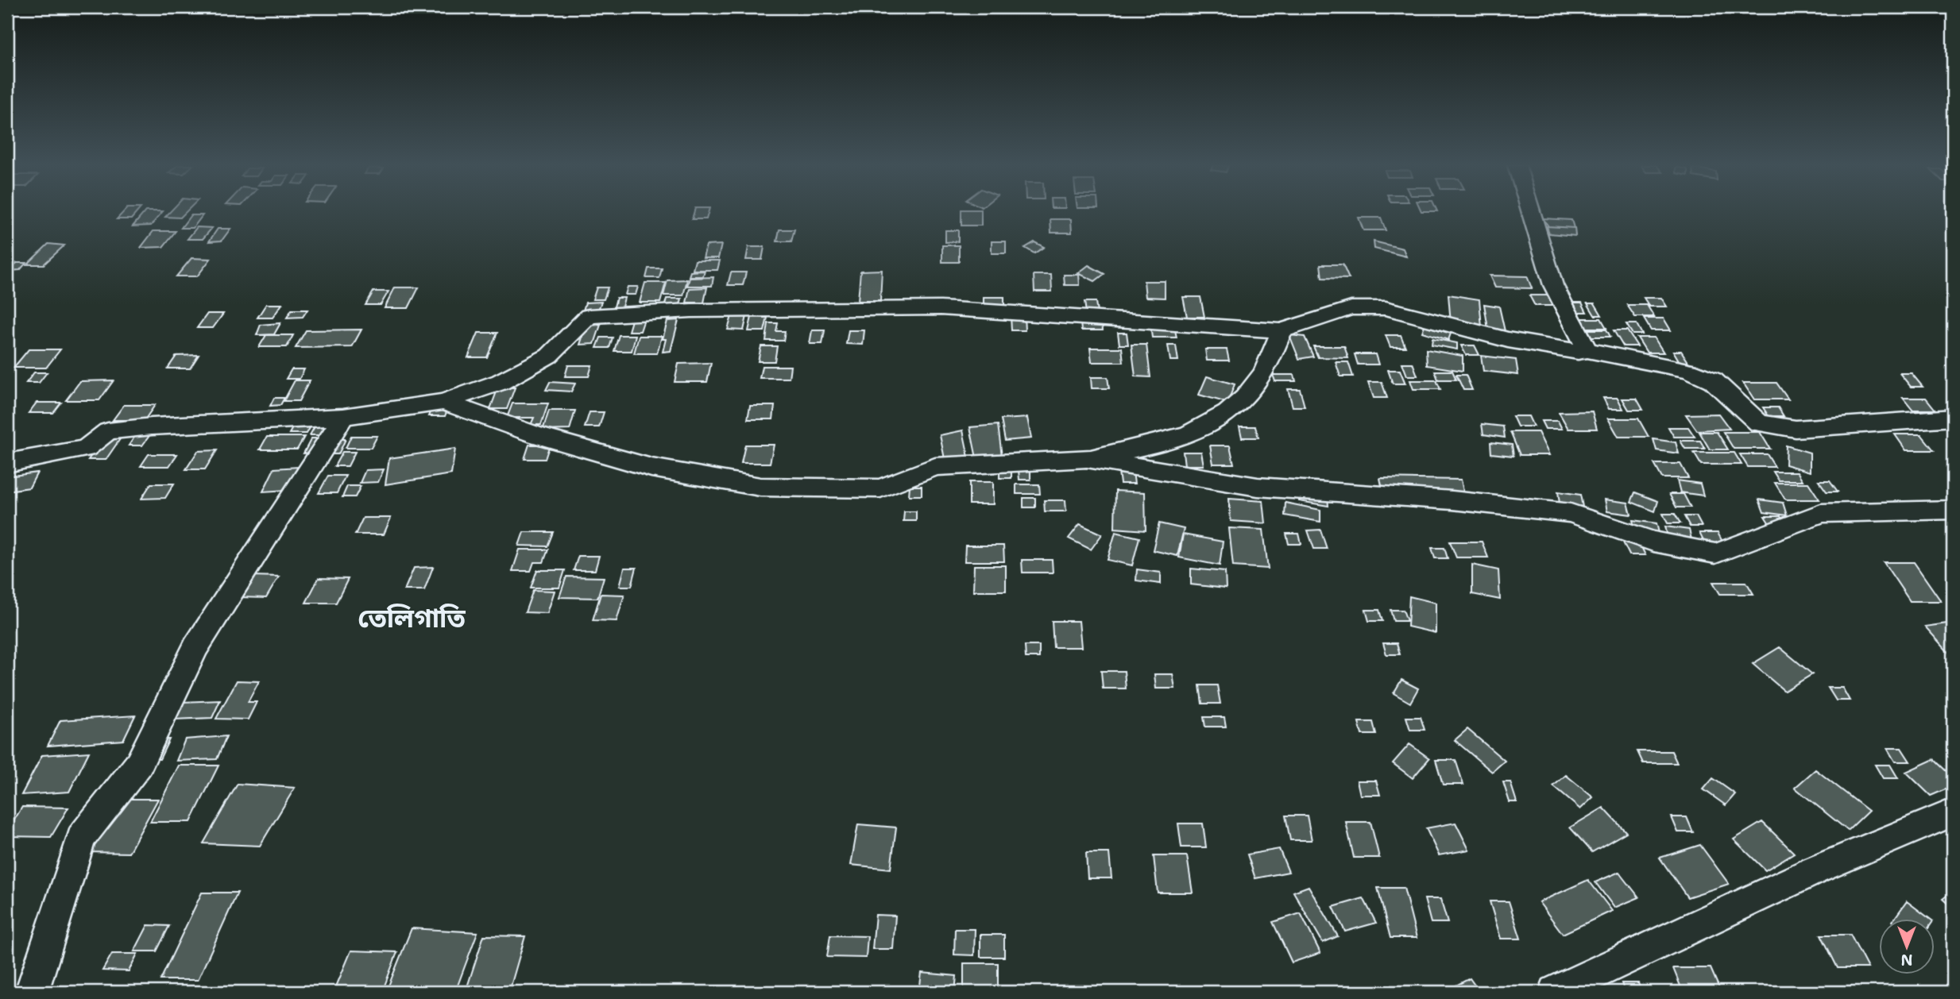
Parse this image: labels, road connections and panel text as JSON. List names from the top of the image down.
{
  "districts": ["তেলিগাতি"],
  "north": "bottom"
}
